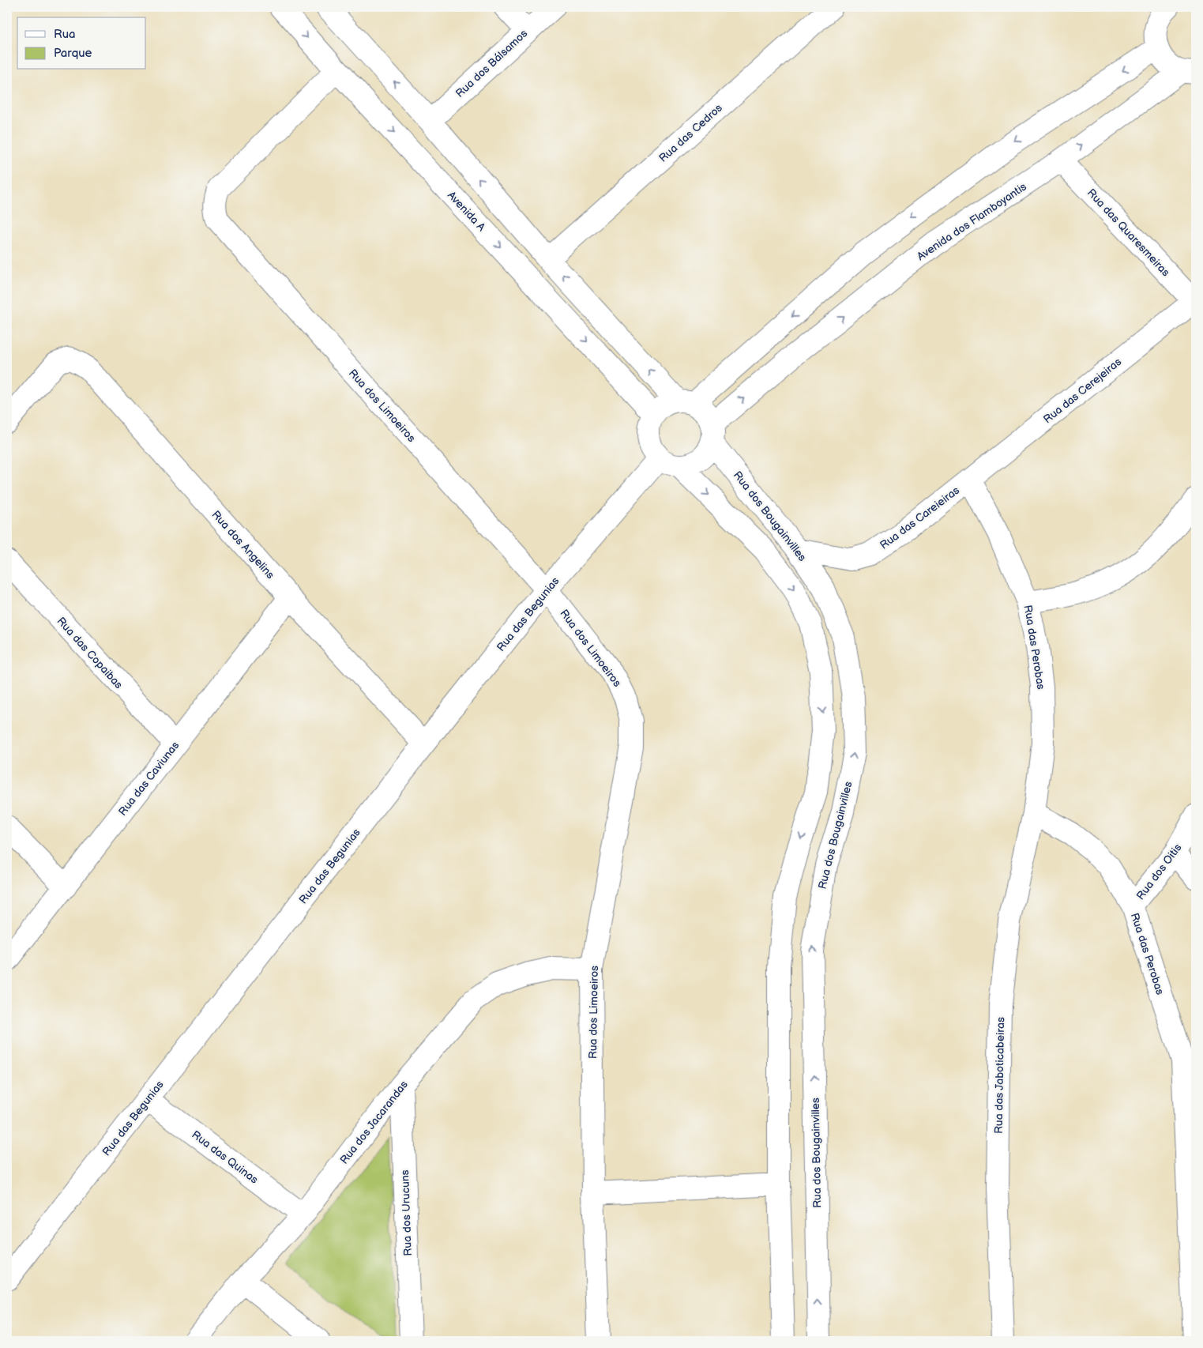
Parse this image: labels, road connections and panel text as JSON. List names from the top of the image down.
{
  "streets": {
    "street": [
      "Rua dos Bálsamos",
      "Rua das Cedros",
      "Avenida A",
      "Avenida dos Flamboyantis",
      "Rua das Quaresmeiras",
      "Rua das Cerejeiras",
      "Rua dos Limoeiros",
      "Rua dos Bougainvilles",
      "Rua das Careieiras",
      "Rua dos Angelins",
      "Rua das Begunias",
      "Rua das Perobas",
      "Rua das Copaibas",
      "Rua das Caviunas",
      "Rua dos Oitis",
      "Rua das Jaboticabeiras",
      "Rua dos Jacarandas",
      "Rua das Quinas",
      "Rua dos Urucuns"
    ]
  },
  "crossings": [
    ["Avenida A", "Avenida dos Flamboyantis"],
    ["Avenida A", "Rua dos Limoeiros"],
    ["Avenida A", "Rua dos Bougainvilles"],
    ["Avenida A", "Rua das Begunias"],
    ["Avenida dos Flamboyantis", "Rua das Quaresmeiras"],
    ["Avenida dos Flamboyantis", "Rua dos Bougainvilles"],
    ["Avenida dos Flamboyantis", "Rua das Begunias"],
    ["Rua das Quaresmeiras", "Rua das Cerejeiras"],
    ["Rua das Cerejeiras", "Rua das Careieiras"],
    ["Rua das Cerejeiras", "Rua das Perobas"],
    ["Rua dos Limoeiros", "Rua das Begunias"],
    ["Rua dos Limoeiros", "Rua dos Jacarandas"],
    ["Rua dos Bougainvilles", "Rua das Careieiras"],
    ["Rua dos Bougainvilles", "Rua das Begunias"],
    ["Rua das Careieiras", "Rua das Perobas"],
    ["Rua dos Angelins", "Rua das Begunias"],
    ["Rua dos Angelins", "Rua das Caviunas"],
    ["Rua das Begunias", "Rua das Quinas"],
    ["Rua das Perobas", "Rua dos Oitis"],
    ["Rua das Perobas", "Rua das Jaboticabeiras"],
    ["Rua das Copaibas", "Rua das Caviunas"],
    ["Rua dos Jacarandas", "Rua das Quinas"],
    ["Rua dos Jacarandas", "Rua dos Urucuns"]
  ],
  "legend": ["Rua", "Parque"]
}
